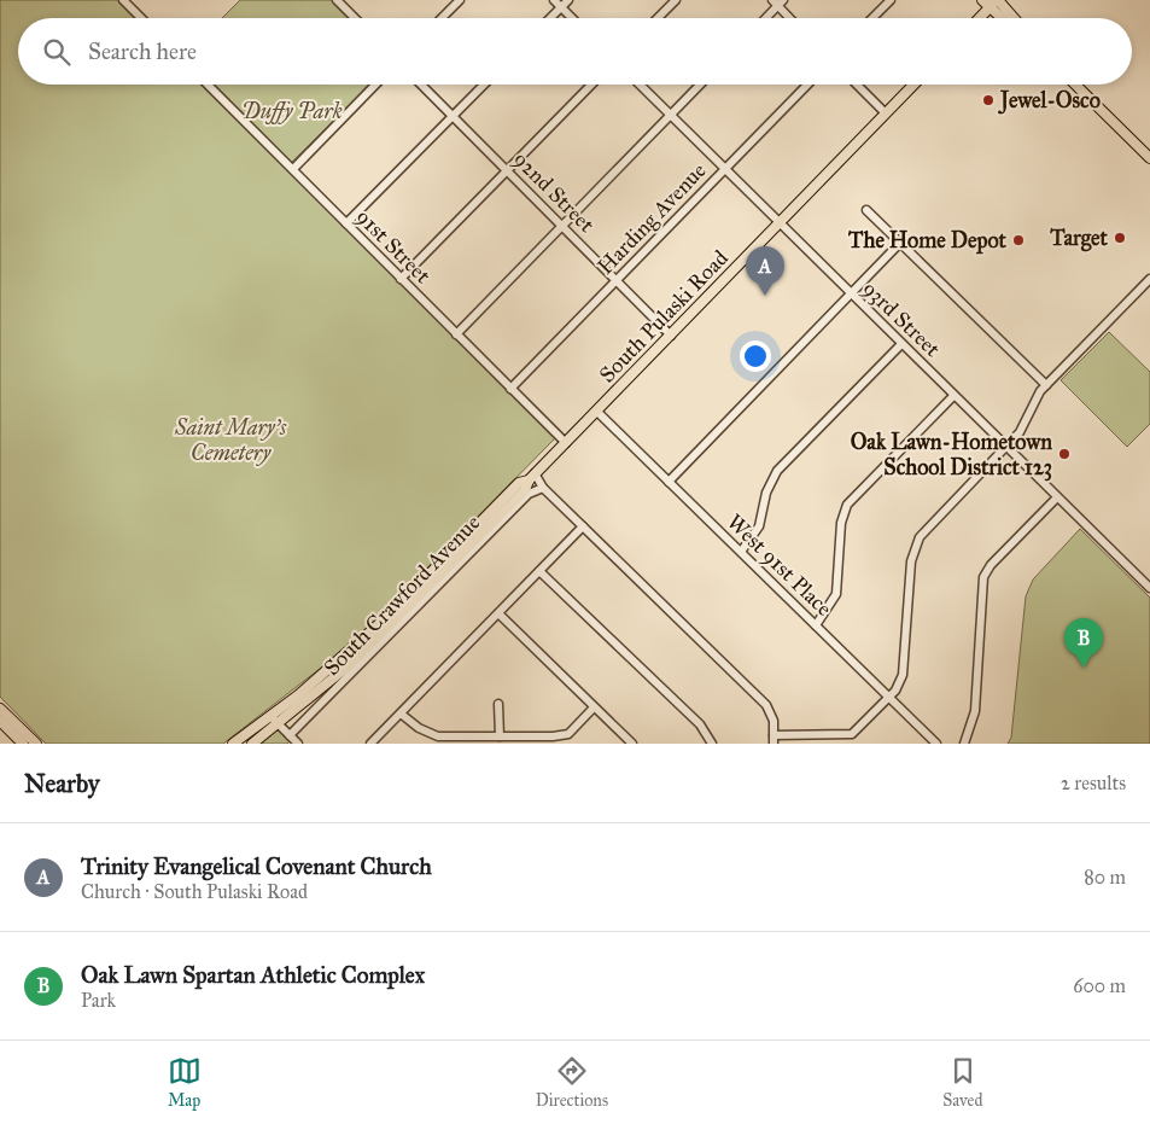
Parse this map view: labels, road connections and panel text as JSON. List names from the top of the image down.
{
  "streets": {
    "main road": ["South Pulaski Road"],
    "street": [
      "92nd Street",
      "Harding Avenue",
      "91st Street",
      "93rd Street",
      "West 91st Place",
      "South Crawford Avenue"
    ]
  },
  "crossings": [
    ["92nd Street", "Harding Avenue"],
    ["92nd Street", "South Pulaski Road"],
    ["Harding Avenue", "91st Street"],
    ["Harding Avenue", "93rd Street"],
    ["91st Street", "South Pulaski Road"],
    ["South Pulaski Road", "93rd Street"],
    ["South Pulaski Road", "West 91st Place"]
  ],
  "parks": ["Duffy Park", "Saint Mary's Cemetery"],
  "places": [
    "Jewel-Osco",
    "Target",
    "The Home Depot",
    "Oak Lawn-Hometown School District 123"
  ],
  "page": {
    "search": "Search here",
    "pins": ["A", "B"],
    "heading": ["Nearby", "2 results"],
    "list": [
      {
        "mark": "A",
        "name": "Trinity Evangelical Covenant Church",
        "note": "Church · South Pulaski Road",
        "value": "80 m"
      },
      {
        "mark": "B",
        "name": "Oak Lawn Spartan Athletic Complex",
        "note": "Park",
        "value": "600 m"
      }
    ],
    "nav": ["Map", "Directions", "Saved"]
  }
}
